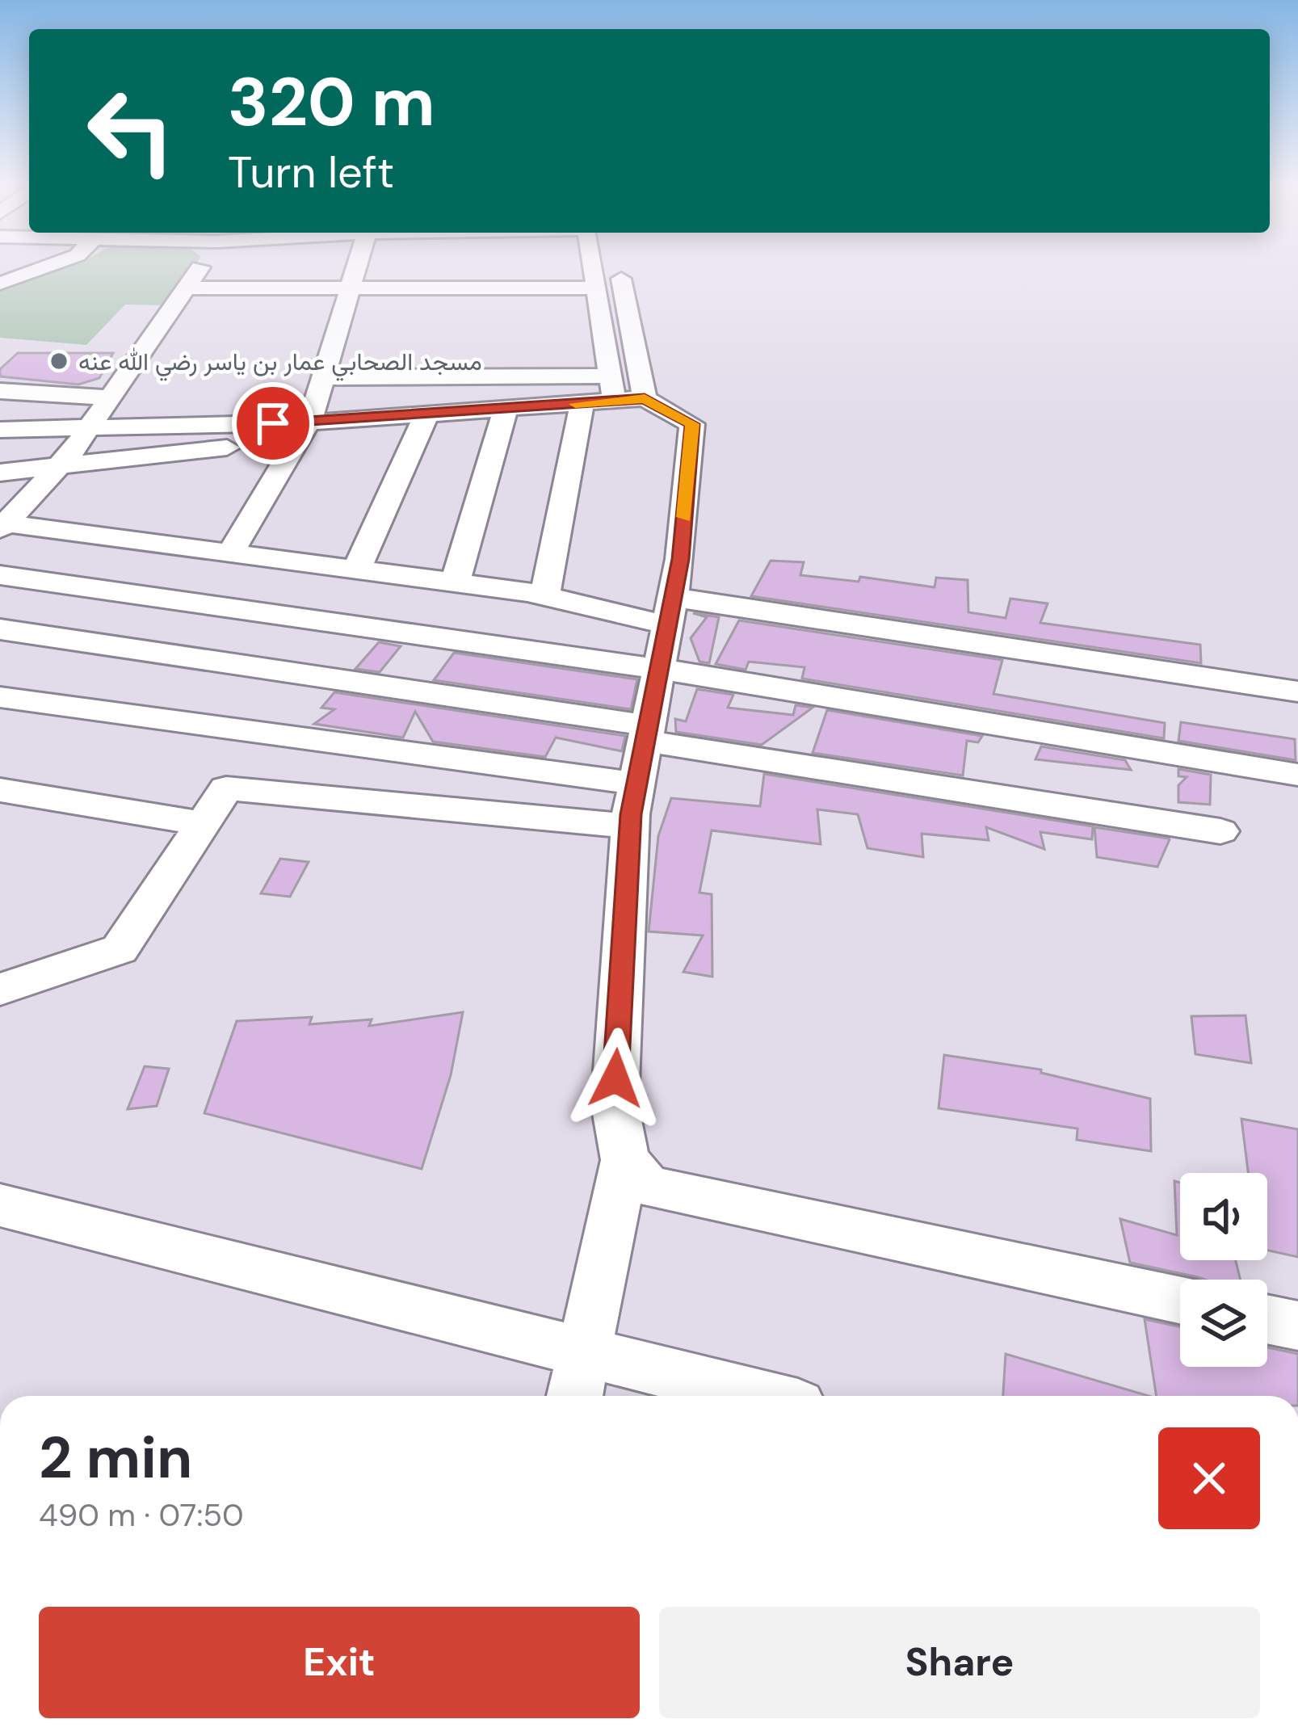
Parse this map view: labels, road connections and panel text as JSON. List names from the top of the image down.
{
  "places": ["مسجد الصحابي عمار بن ياسر رضي الله عنه"],
  "page": {
    "turn": ["320 m", "Turn left"],
    "heading": ["2 min", "490 m · 07:50"],
    "buttons": ["Exit", "Share"]
  }
}
